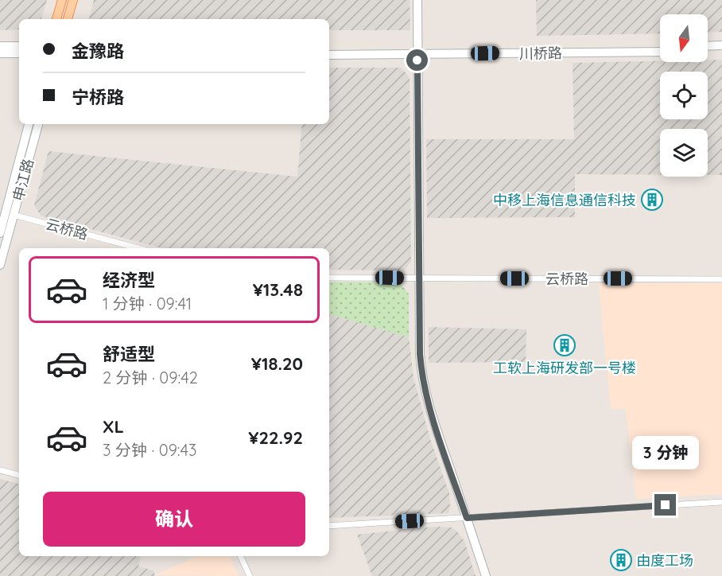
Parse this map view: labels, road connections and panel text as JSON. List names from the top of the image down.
{
  "streets": {
    "street": ["川桥路", "申江路", "云桥路"]
  },
  "crossings": [
    ["申江路", "云桥路"]
  ],
  "places": {
    "building": ["中移上海信息通信科技", "工软上海研发部一号楼", "由度工场"]
  },
  "north": "bottom",
  "page": {
    "banner": ["金豫路", "宁桥路"],
    "list": [
      {
        "name": "经济型",
        "note": "1 分钟 · 09:41",
        "value": "¥13.48"
      },
      {
        "name": "舒适型",
        "note": "2 分钟 · 09:42",
        "value": "¥18.20"
      },
      {
        "name": "XL",
        "note": "3 分钟 · 09:43",
        "value": "¥22.92"
      }
    ],
    "bubble": "3 分钟",
    "buttons": "确认"
  }
}
